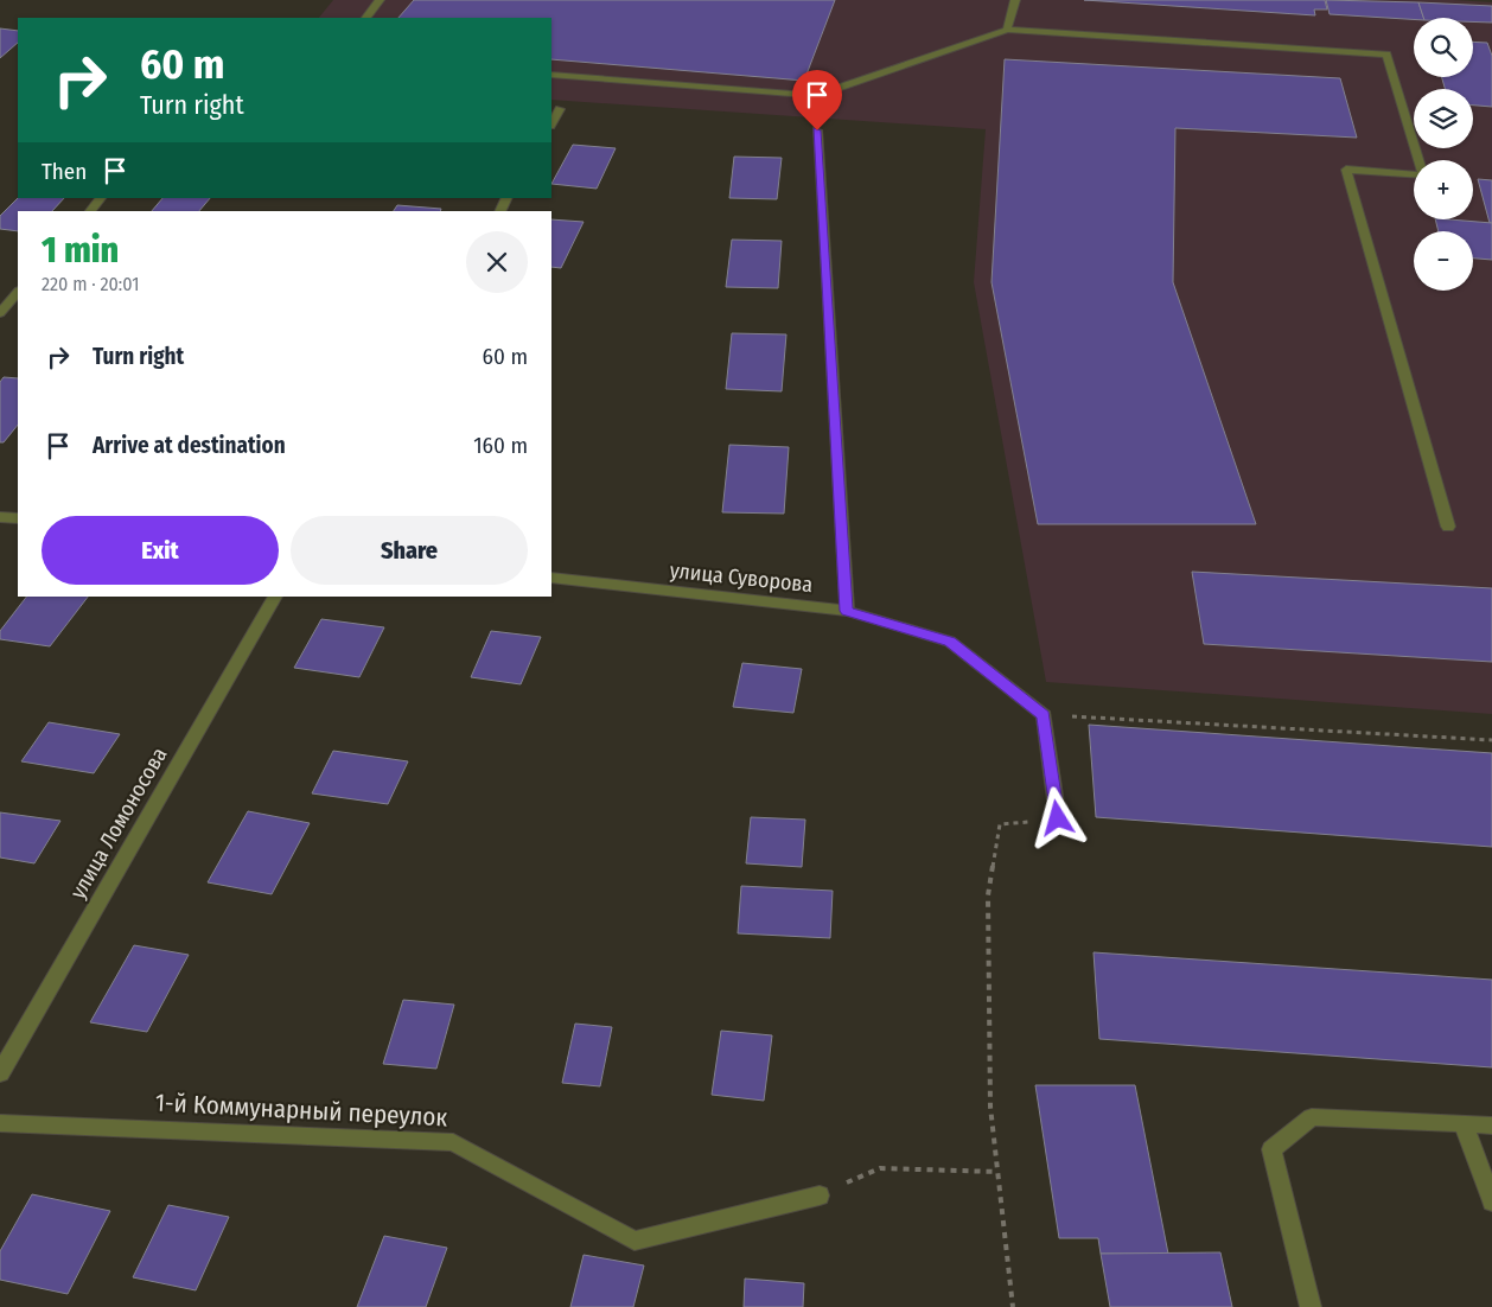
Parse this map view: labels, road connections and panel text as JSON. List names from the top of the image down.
{
  "streets": {
    "street": ["улица Суворова", "улица Ломоносова", "1-й Коммунарный переулок"]
  },
  "page": {
    "map_buttons": ["+", "−"],
    "turn": ["60 m", "Turn right"],
    "then": "Then",
    "heading": ["1 min", "220 m · 20:01"],
    "list": [
      {
        "name": "Turn right",
        "value": "60 m"
      },
      {
        "name": "Arrive at destination",
        "value": "160 m"
      }
    ],
    "buttons": ["Exit", "Share"]
  }
}
